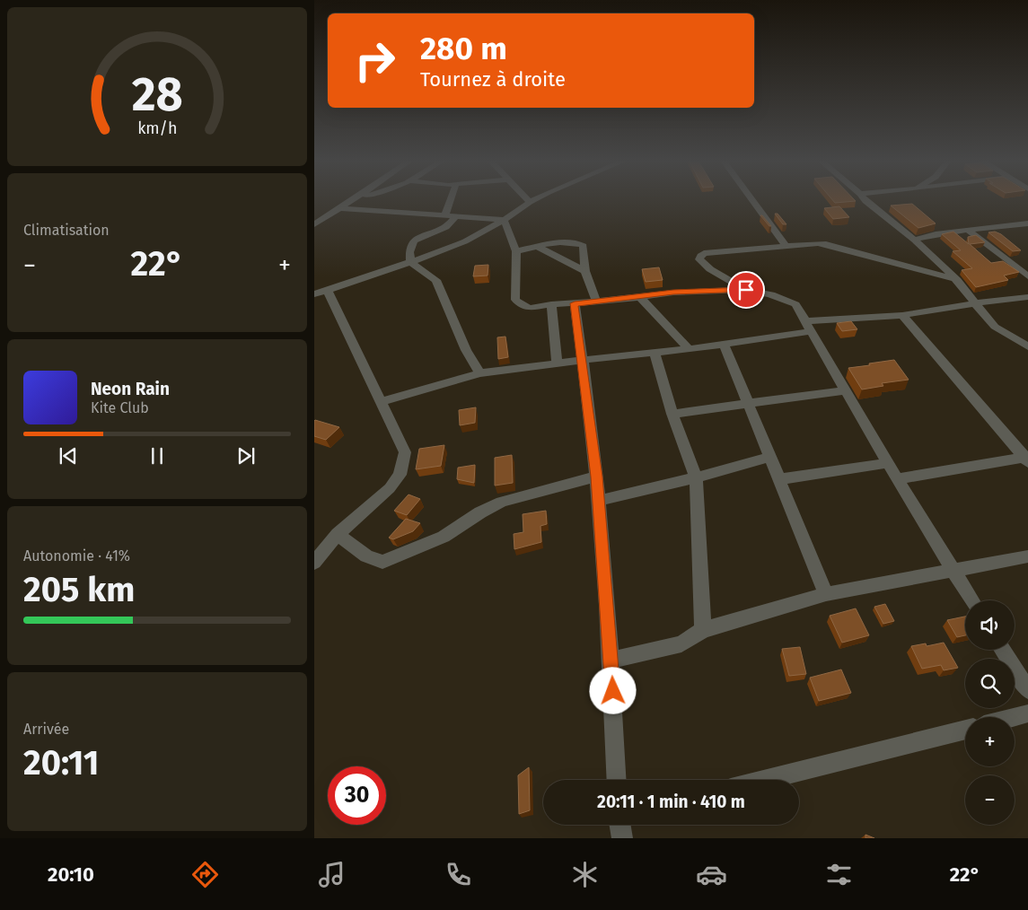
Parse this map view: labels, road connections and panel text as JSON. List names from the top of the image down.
{
  "page": {
    "turn": ["280 m", "Tournez à droite"],
    "tile": [
      "Climatisation",
      ["Autonomie · 41%", "205 km"],
      ["Arrivée", "20:11"]
    ],
    "heat": ["−", "22°", "+"],
    "song": ["Neon Rain", "Kite Club"],
    "map_buttons": ["+", "−"],
    "limit": "30",
    "trip": "20:11 · 1 min · 410 m",
    "tabs": ["20:10", "22°"],
    "gauge": ["28", "km/h"]
  }
}
